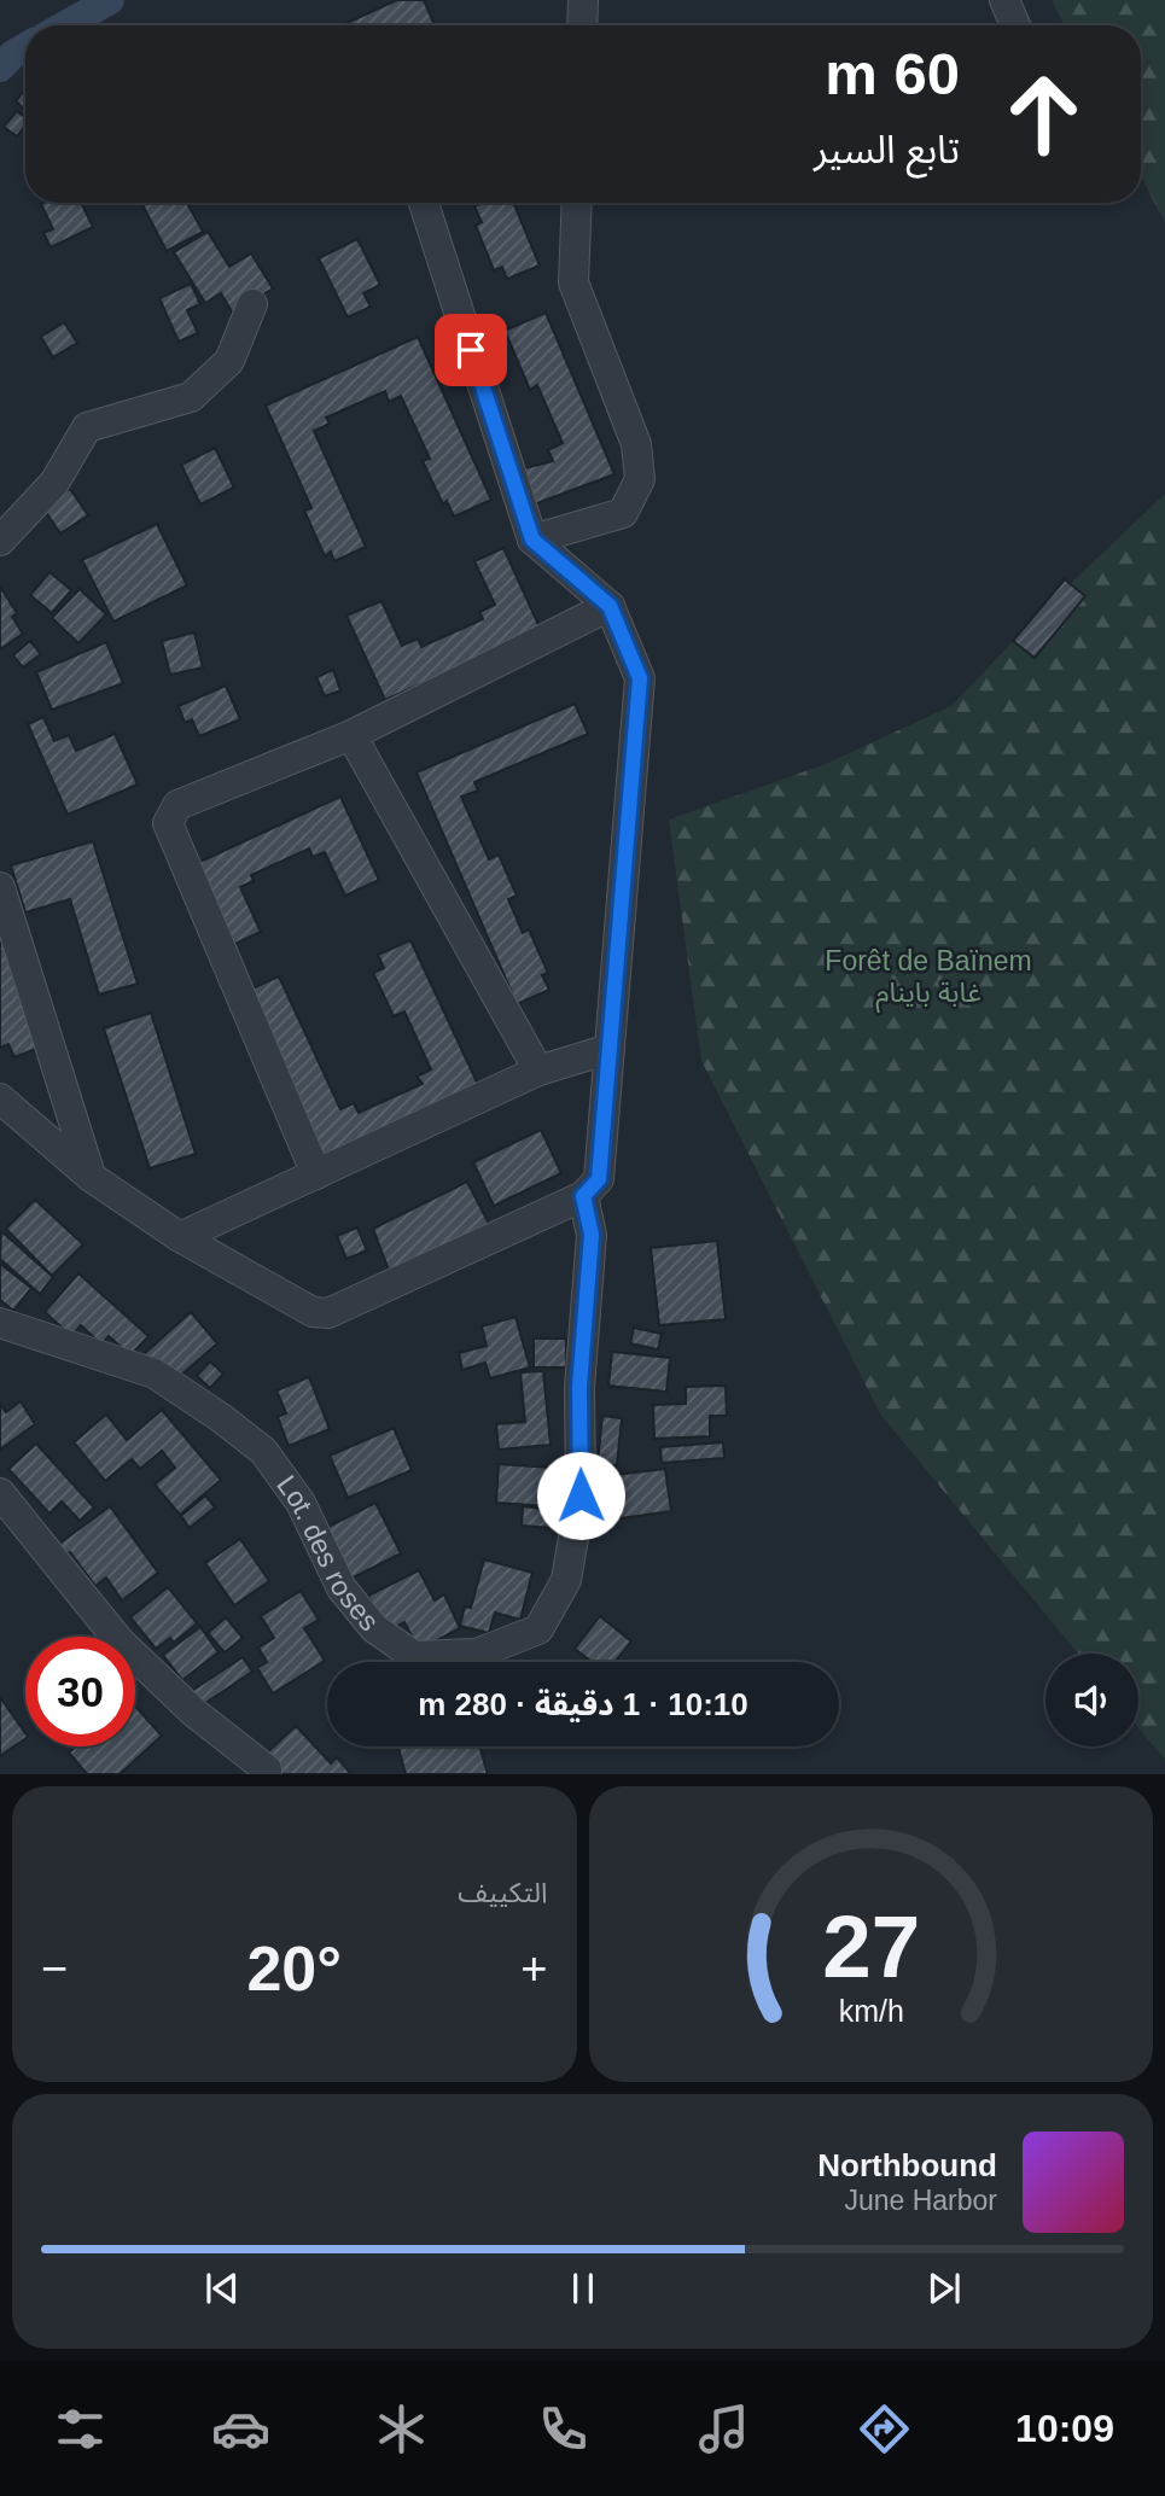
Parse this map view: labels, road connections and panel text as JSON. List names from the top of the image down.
{
  "streets": {
    "street": ["Lot. des roses"]
  },
  "parks": ["Forêt de Baïnem غابة باينام"],
  "page": {
    "turn": ["60 m", "تابع السير"],
    "limit": "30",
    "trip": "10:10 · 1 دقيقة · 280 m",
    "tile": "التكييف",
    "heat": ["−", "20°", "+"],
    "song": ["Northbound", "June Harbor"],
    "tabs": "10:09",
    "gauge": ["27", "km/h"]
  }
}
